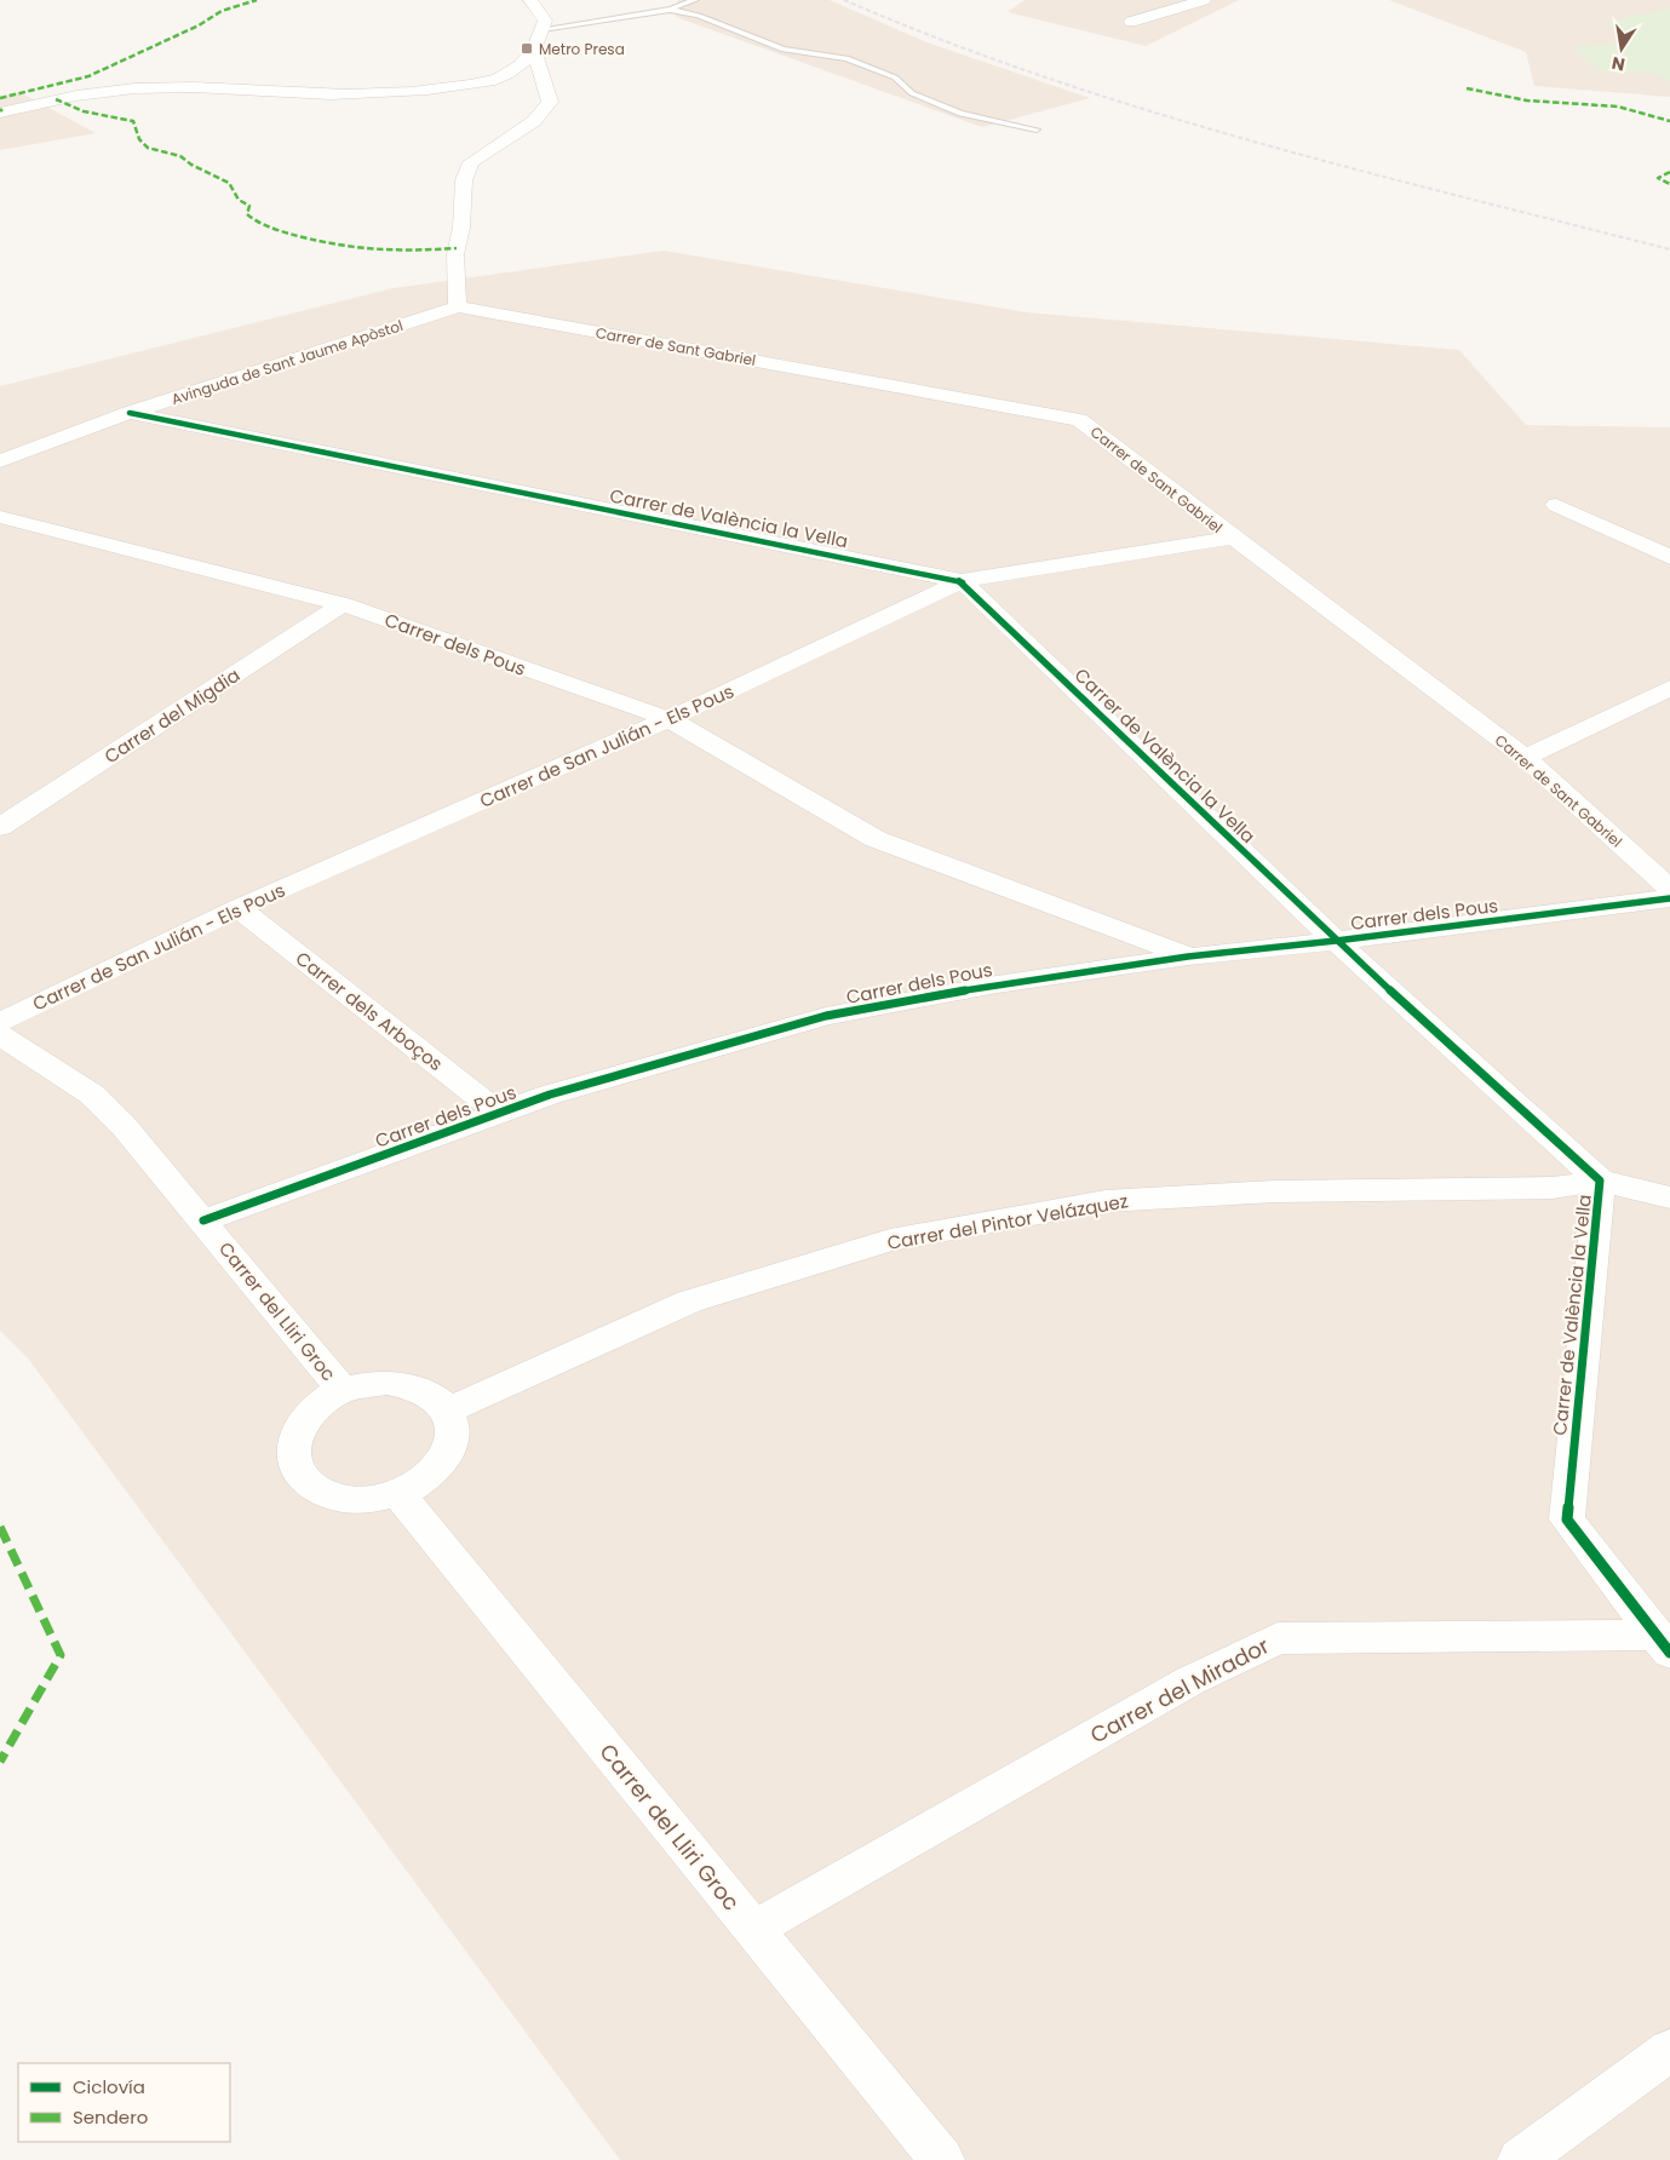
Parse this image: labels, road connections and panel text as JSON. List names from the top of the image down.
{
  "streets": {
    "street": [
      "Carrer de Sant Gabriel",
      "Avinguda de Sant Jaume Apòstol",
      "Carrer de València la Vella",
      "Carrer dels Pous",
      "Carrer del Migdia",
      "Carrer de San Julián - Els Pous",
      "Carrer dels Arboços",
      "Carrer del Pintor Velázquez",
      "Carrer del Lliri Groc",
      "Carrer del Mirador"
    ]
  },
  "crossings": [
    ["Carrer de Sant Gabriel", "Avinguda de Sant Jaume Apòstol"],
    ["Carrer de Sant Gabriel", "Carrer de San Julián - Els Pous"],
    ["Avinguda de Sant Jaume Apòstol", "Carrer de València la Vella"],
    ["Carrer de València la Vella", "Carrer dels Pous"],
    ["Carrer de València la Vella", "Carrer de San Julián - Els Pous"],
    ["Carrer de València la Vella", "Carrer del Pintor Velázquez"],
    ["Carrer de València la Vella", "Carrer del Mirador"],
    ["Carrer dels Pous", "Carrer del Migdia"],
    ["Carrer dels Pous", "Carrer de San Julián - Els Pous"],
    ["Carrer dels Pous", "Carrer dels Arboços"],
    ["Carrer dels Pous", "Carrer del Lliri Groc"],
    ["Carrer de San Julián - Els Pous", "Carrer dels Arboços"],
    ["Carrer del Pintor Velázquez", "Carrer del Lliri Groc"],
    ["Carrer del Lliri Groc", "Carrer del Mirador"]
  ],
  "places": {
    "transit": ["Metro Presa"]
  },
  "legend": ["Ciclovía", "Sendero"],
  "north": "bottom"
}
